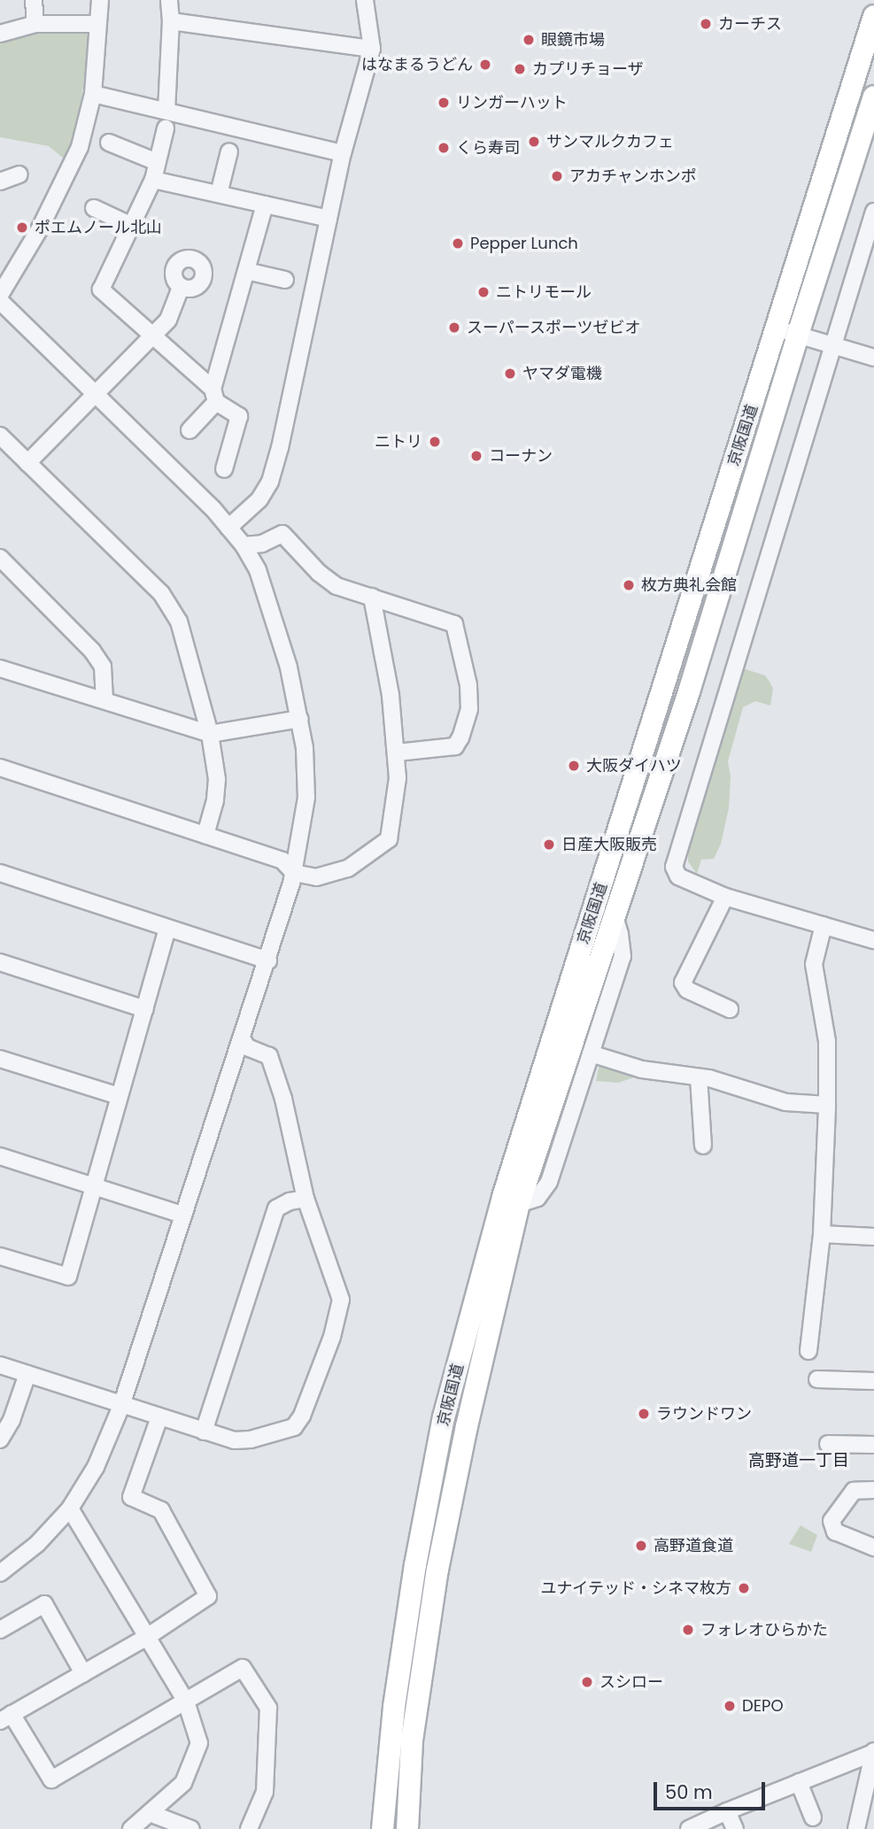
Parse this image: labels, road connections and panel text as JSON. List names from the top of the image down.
{
  "streets": {
    "highway": ["京阪国道"]
  },
  "districts": ["高野道一丁目"],
  "places": [
    "カーチス",
    "眼鏡市場",
    "はなまるうどん",
    "カプリチョーザ",
    "リンガーハット",
    "サンマルクカフェ",
    "くら寿司",
    "アカチャンホンポ",
    "ポエムノール北山",
    "Pepper Lunch",
    "ニトリモール",
    "スーパースポーツゼビオ",
    "ヤマダ電機",
    "ニトリ",
    "コーナン",
    "枚方典礼会館",
    "大阪ダイハツ",
    "日産大阪販売",
    "ラウンドワン",
    "高野道食道",
    "ユナイテッド・シネマ枚方",
    "フォレオひらかた",
    "スシロー",
    "DEPO"
  ],
  "scale_bar": "50 m"
}
